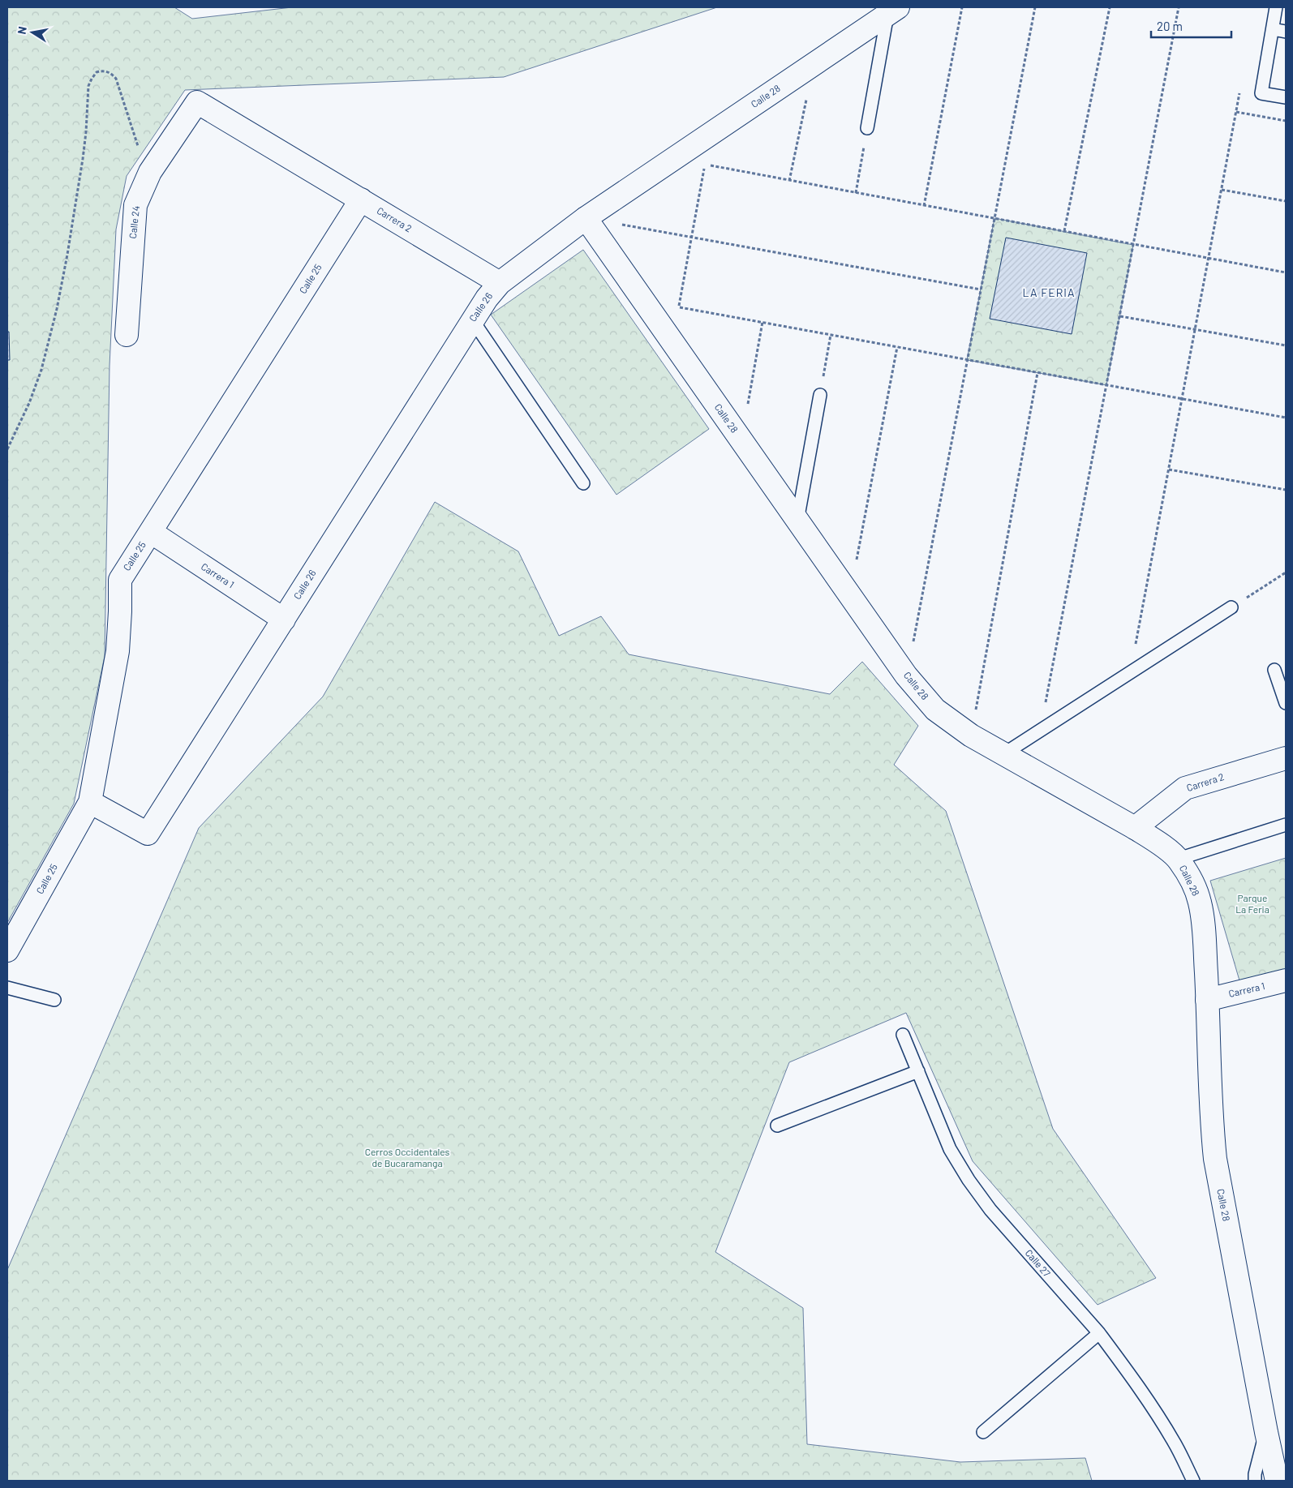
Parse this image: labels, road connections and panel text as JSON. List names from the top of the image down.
{
  "streets": {
    "street": [
      "Calle 28",
      "Carrera 2",
      "Calle 24",
      "Calle 25",
      "Calle 26",
      "Carrera 1"
    ],
    "lane": ["Calle 27"]
  },
  "crossings": [
    ["Calle 28", "Carrera 2"],
    ["Calle 28", "Carrera 1"],
    ["Carrera 2", "Calle 24"],
    ["Carrera 2", "Calle 25"],
    ["Carrera 2", "Calle 26"],
    ["Calle 25", "Calle 26"],
    ["Calle 25", "Carrera 1"],
    ["Calle 26", "Carrera 1"]
  ],
  "districts": ["LA FERIA"],
  "parks": ["Parque La Feria", "Cerros Occidentales de Bucaramanga"],
  "scale_bar": "20 m",
  "north": "left"
}
